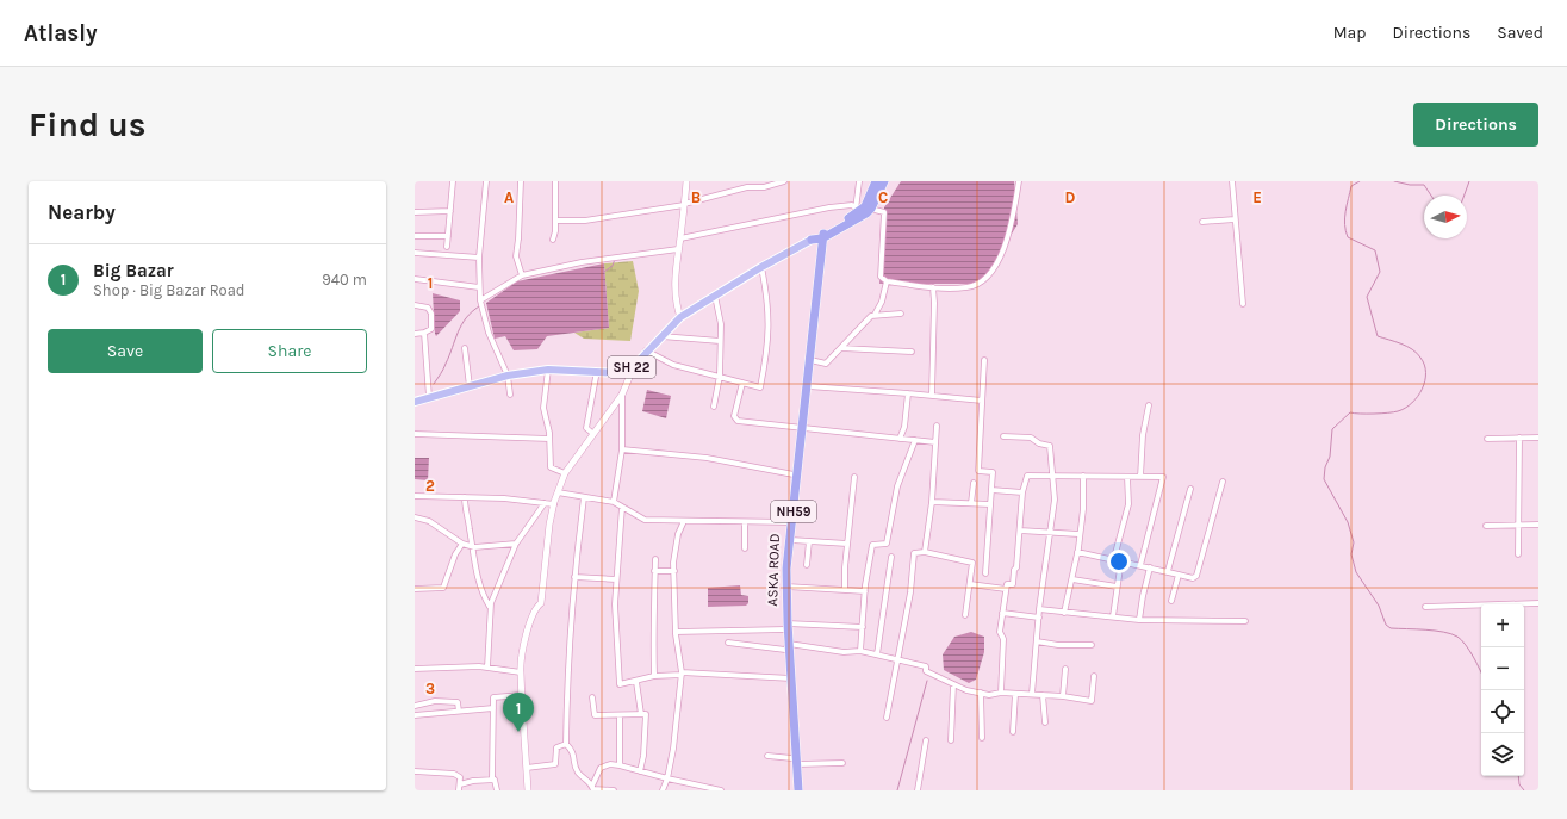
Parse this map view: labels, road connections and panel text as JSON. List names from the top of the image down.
{
  "streets": {
    "highway": ["NH59", "ASKA ROAD"],
    "main road": ["SH 22"]
  },
  "crossings": [
    ["SH 22", "NH59"],
    ["SH 22", "ASKA ROAD"],
    ["NH59", "ASKA ROAD"]
  ],
  "north": "right",
  "page": {
    "header": "Atlasly",
    "nav": ["Map", "Directions", "Saved"],
    "buttons": [
      "Directions",
      ["Save", "Share"]
    ],
    "title": "Find us",
    "heading": "Nearby",
    "list": [
      {
        "mark": "1",
        "name": "Big Bazar",
        "note": "Shop · Big Bazar Road",
        "value": "940 m"
      }
    ],
    "map_buttons": ["+", "−"],
    "pins": "1"
  },
  "grid": {
    "columns": [
      "A",
      "B",
      "C",
      "D",
      "E"
    ],
    "rows": ["1", "2", "3"]
  }
}
